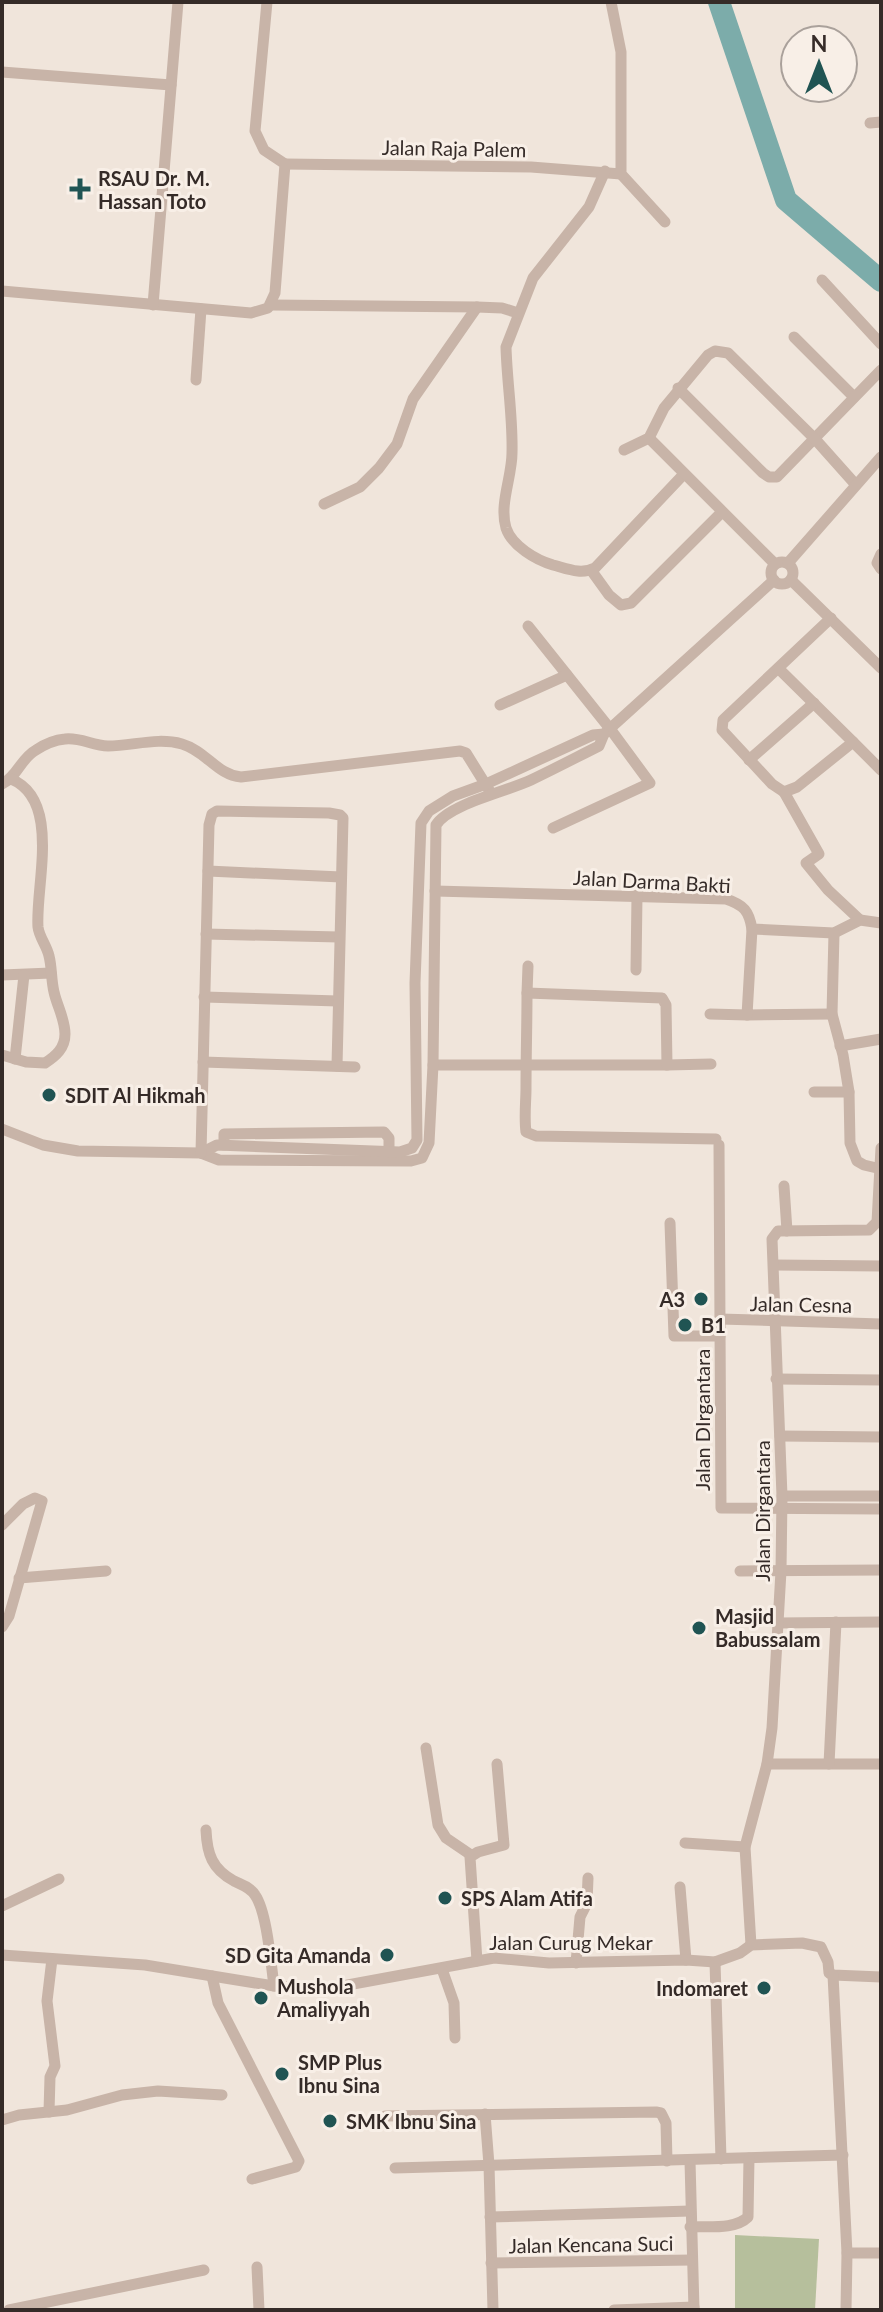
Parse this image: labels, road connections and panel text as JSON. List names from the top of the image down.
{
  "streets": {
    "street": [
      "Jalan Raja Palem",
      "Jalan Darma Bakti",
      "Jalan Cesna",
      "Jalan DIrgantara",
      "Jalan Dirgantara",
      "Jalan Curug Mekar",
      "Jalan Kencana Suci"
    ]
  },
  "crossings": [
    ["Jalan Cesna", "Jalan DIrgantara"],
    ["Jalan Cesna", "Jalan Dirgantara"],
    ["Jalan DIrgantara", "Jalan Dirgantara"],
    ["Jalan Dirgantara", "Jalan Curug Mekar"]
  ],
  "places": {
    "health": ["RSAU Dr. M. Hassan Toto"],
    "other": [
      "SDIT Al Hikmah",
      "A3",
      "B1",
      "Masjid Babussalam",
      "SPS Alam Atifa",
      "SD Gita Amanda",
      "Indomaret",
      "Mushola Amaliyyah",
      "SMP Plus Ibnu Sina",
      "SMK Ibnu Sina"
    ]
  },
  "north": "top"
}
